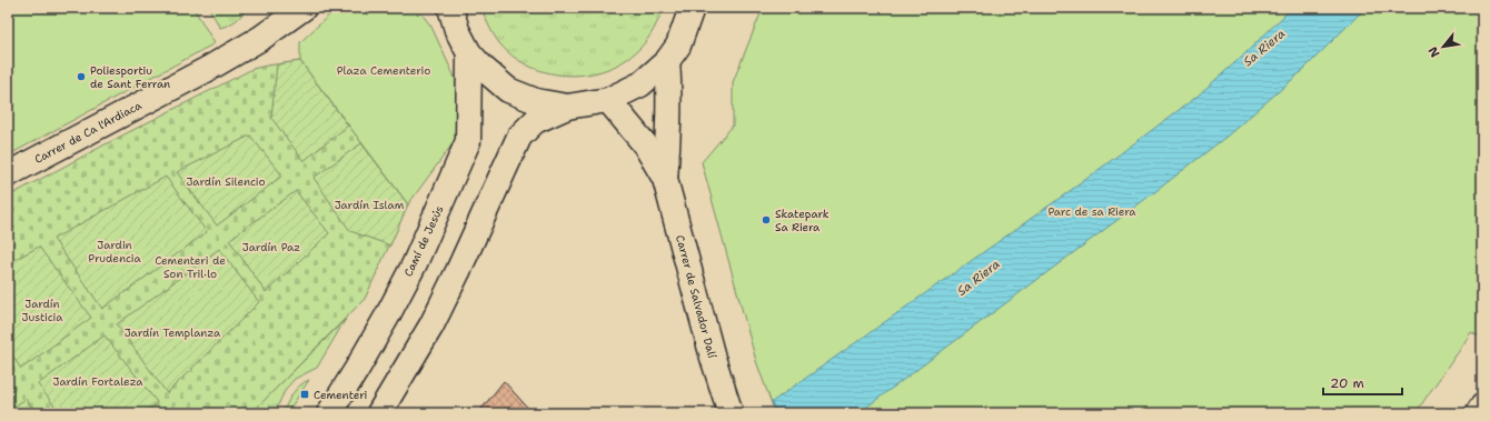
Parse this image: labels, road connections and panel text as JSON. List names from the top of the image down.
{
  "streets": {
    "main road": ["Carrer de Ca l'Ardiaca", "Camí de Jesús", "Carrer de Salvador Dalí"]
  },
  "water": ["Sa Riera"],
  "parks": [
    "Plaza Cementerio",
    "Jardín Silencio",
    "Jardín Islam",
    "Parc de sa Riera",
    "Jardin Prudencia",
    "Jardín Paz",
    "Cementeri de Son Tril·lo",
    "Jardín Justicia",
    "Jardín Templanza",
    "Jardín Fortaleza"
  ],
  "places": {
    "other": ["Poliesportiu de Sant Ferran", "Skatepark Sa Riera"],
    "transit": ["Cementeri"]
  },
  "scale_bar": "20 m",
  "north": "bottom left"
}
